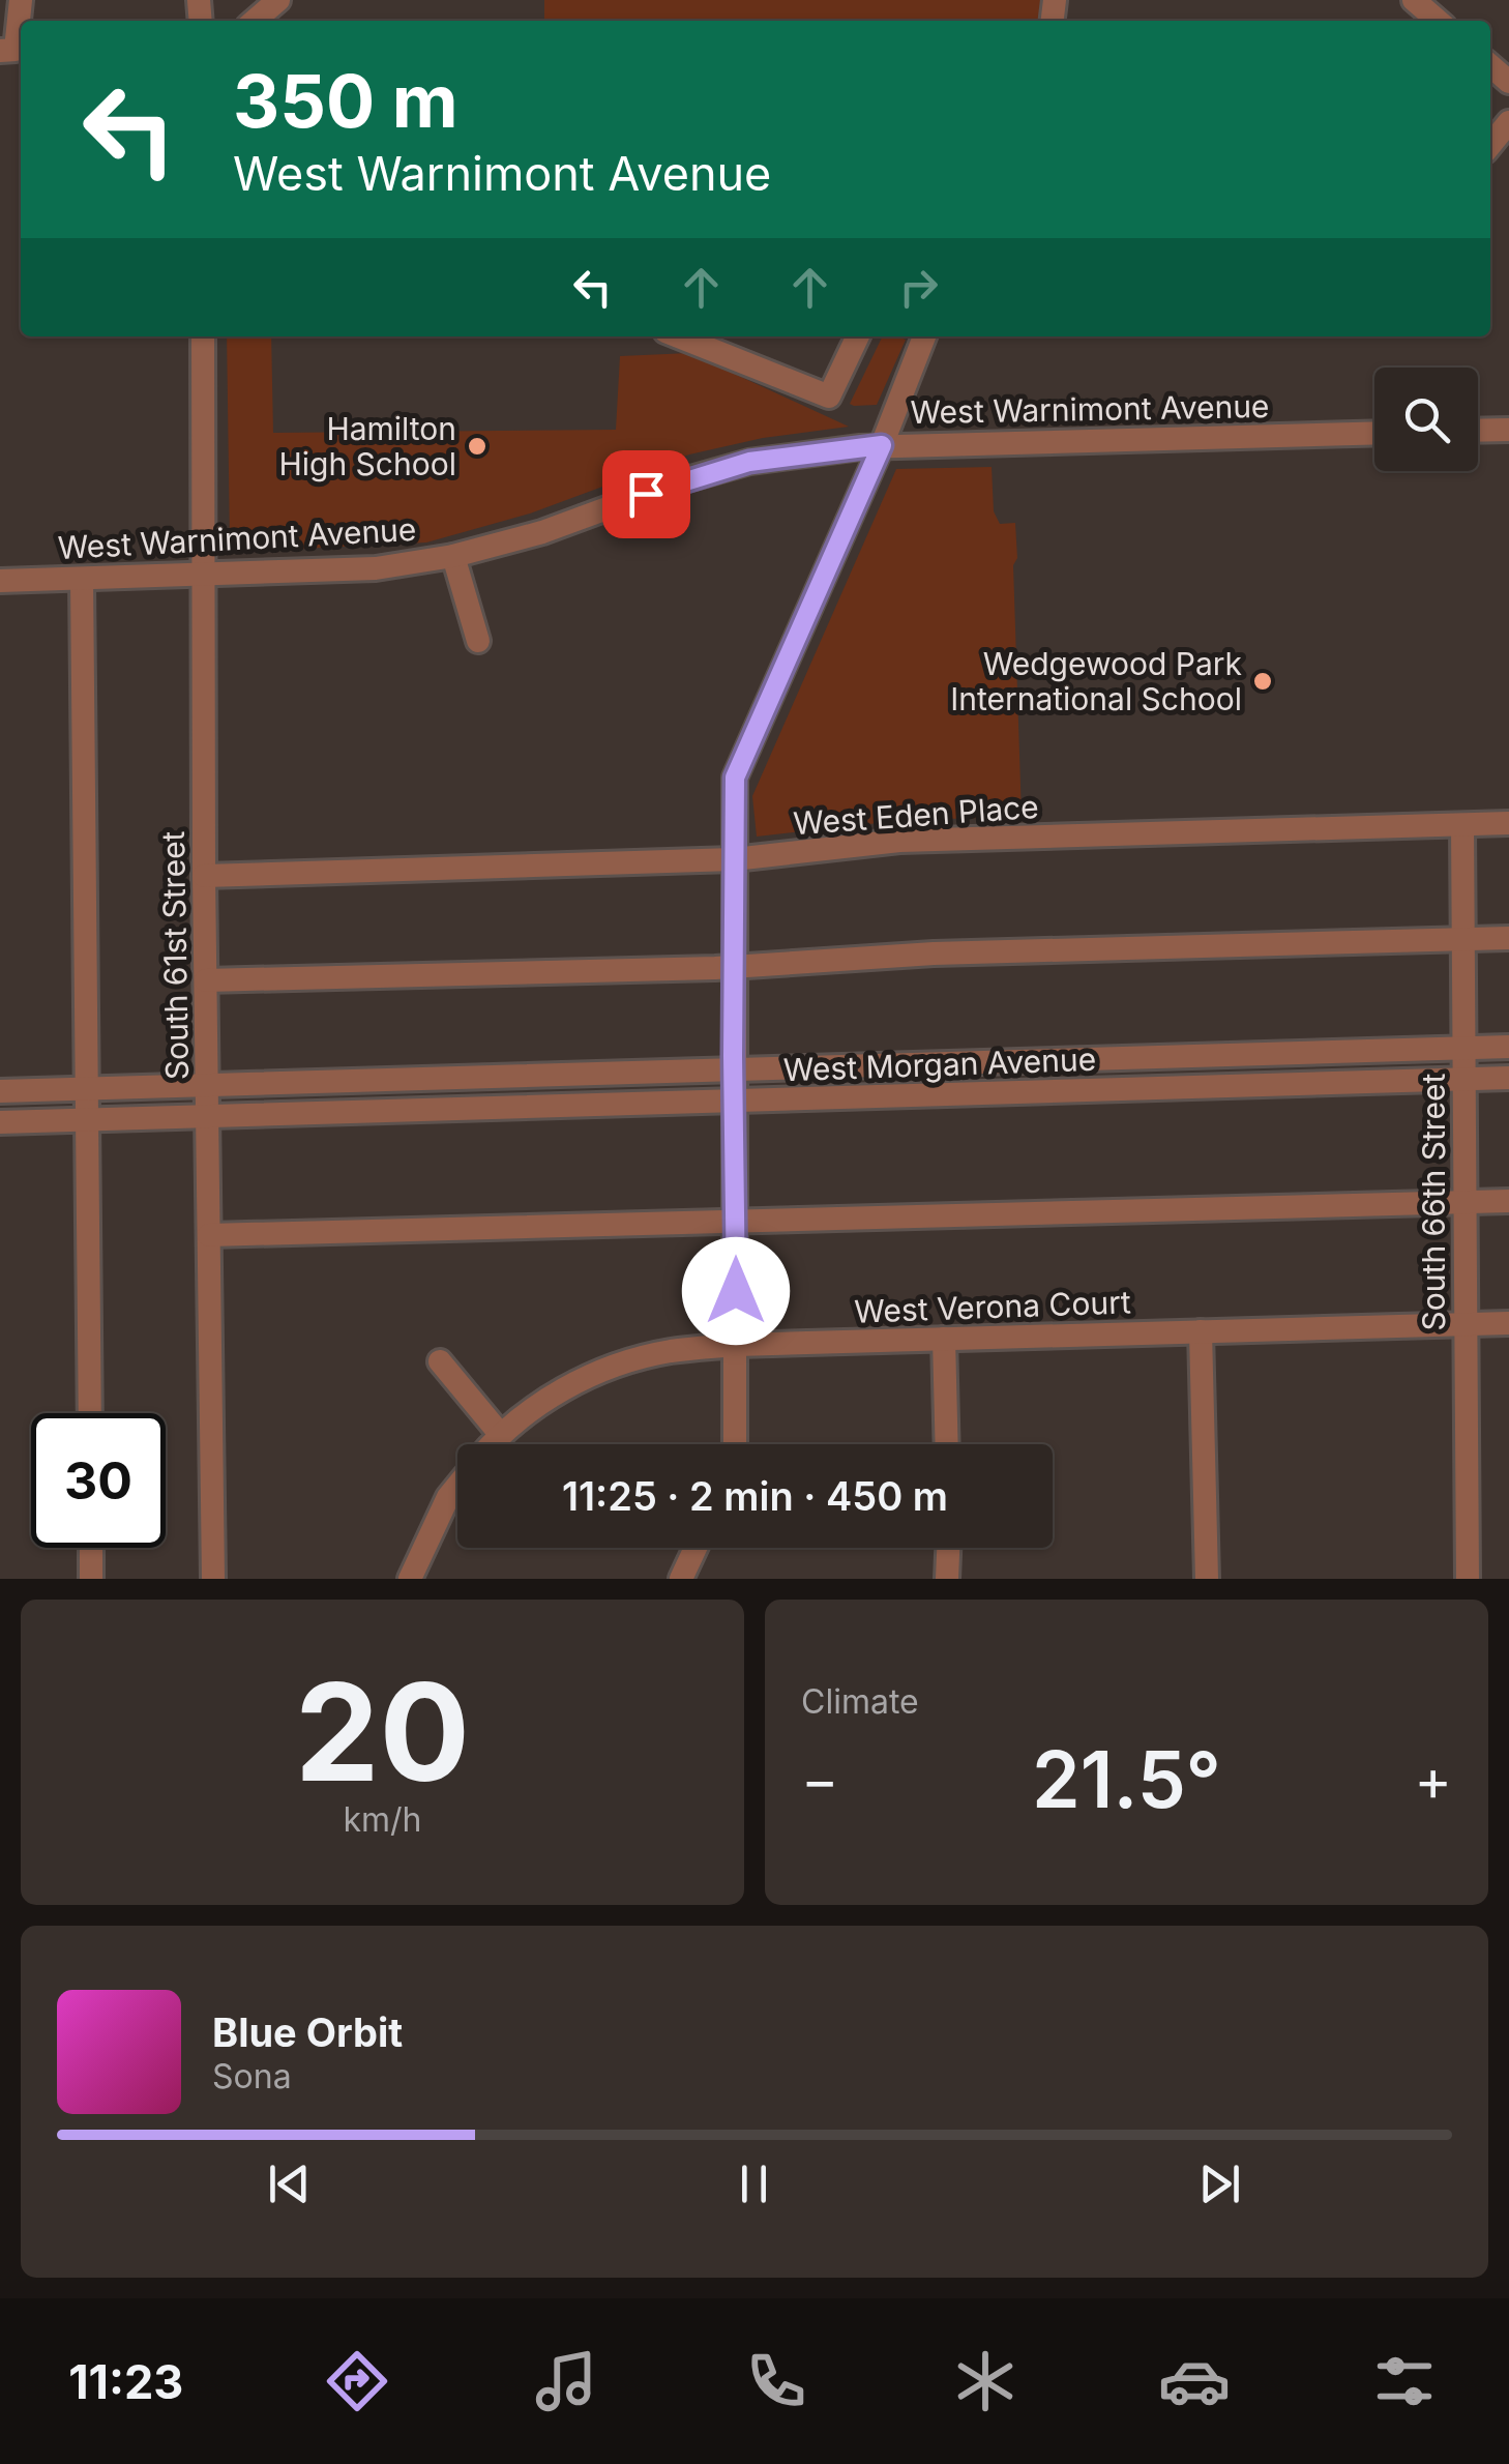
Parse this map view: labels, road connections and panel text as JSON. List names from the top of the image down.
{
  "streets": {
    "street": [
      "West Warnimont Avenue",
      "West Eden Place",
      "South 61st Street",
      "West Morgan Avenue",
      "South 66th Street",
      "West Verona Court"
    ]
  },
  "crossings": [
    ["West Warnimont Avenue", "South 61st Street"],
    ["West Eden Place", "South 61st Street"],
    ["West Eden Place", "South 66th Street"],
    ["South 61st Street", "West Morgan Avenue"],
    ["West Morgan Avenue", "South 66th Street"],
    ["South 66th Street", "West Verona Court"]
  ],
  "places": ["Hamilton High School", "Wedgewood Park International School"],
  "page": {
    "turn": ["350 m", "West Warnimont Avenue"],
    "limit": "30",
    "trip": "11:25 · 2 min · 450 m",
    "tile": [
      ["20", "km/h"],
      "Climate"
    ],
    "heat": ["−", "21.5°", "+"],
    "song": ["Blue Orbit", "Sona"],
    "tabs": "11:23"
  }
}
